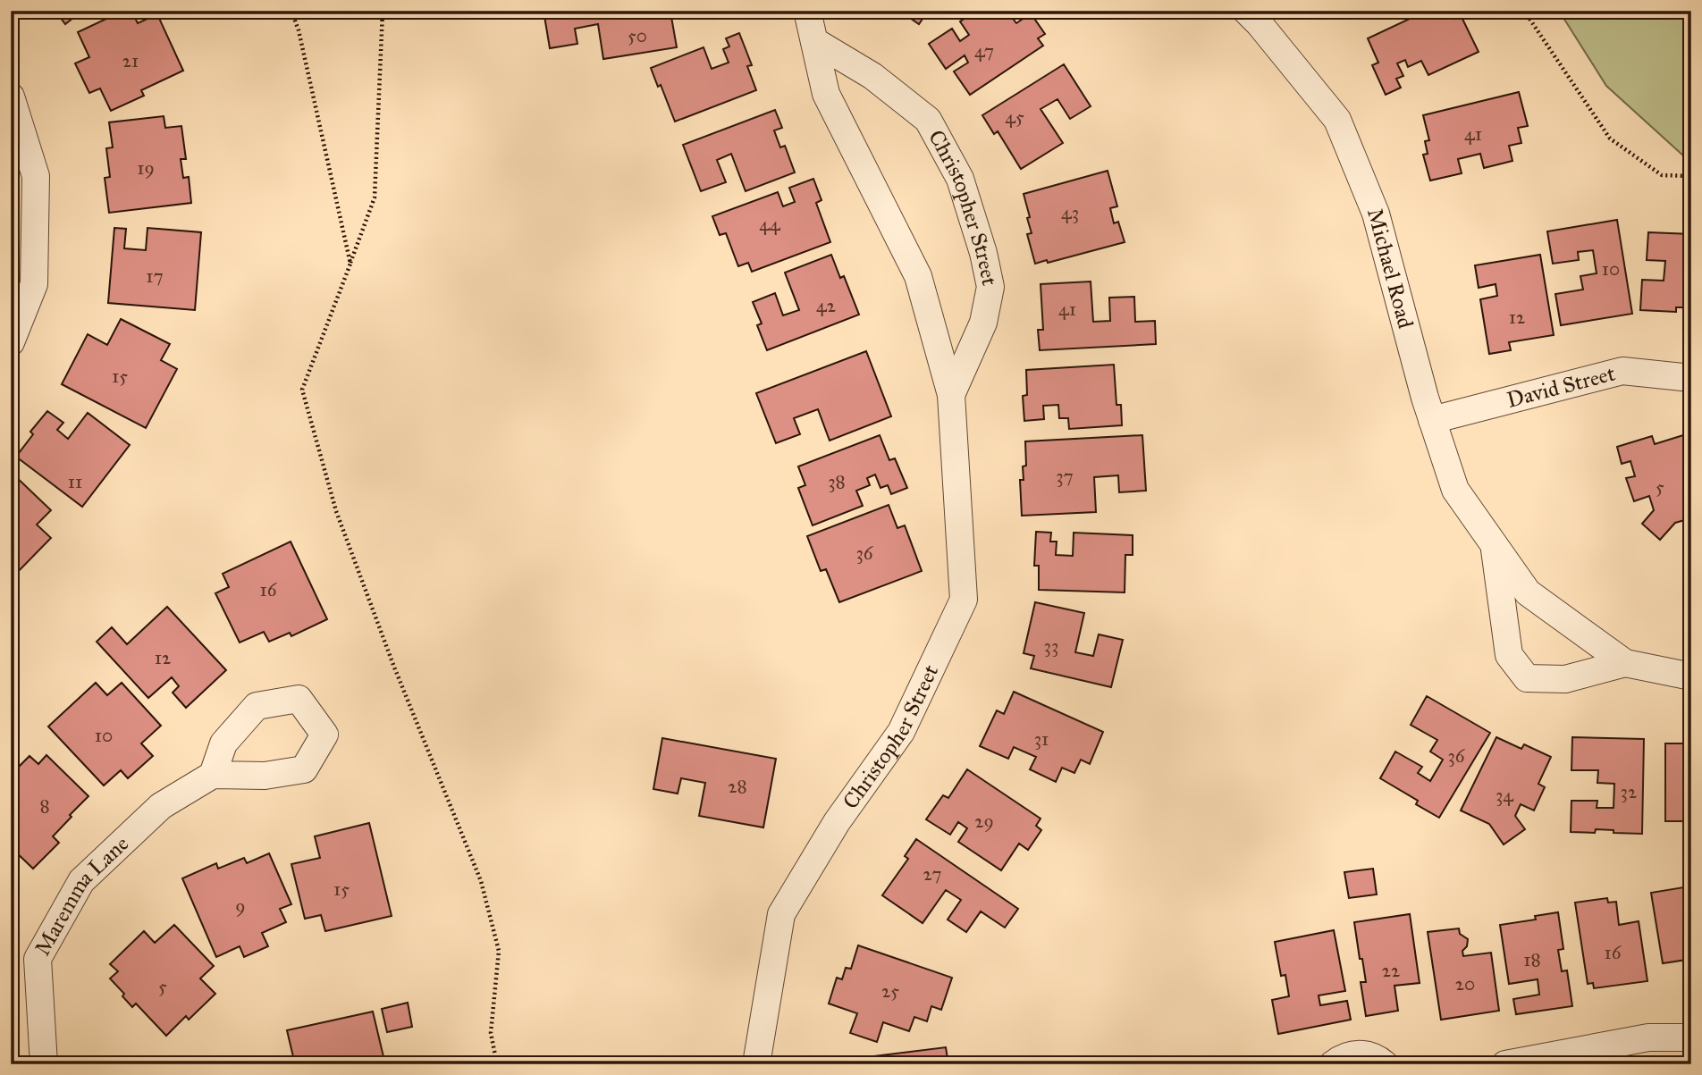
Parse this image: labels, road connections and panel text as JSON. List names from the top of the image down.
{
  "streets": {
    "street": [
      "Christopher Street",
      "Michael Road",
      "David Street",
      "Maremma Lane"
    ]
  },
  "crossings": [
    ["Michael Road", "David Street"]
  ],
  "house_numbers": [
    "50",
    "47",
    "21",
    "45",
    "41",
    "19",
    "43",
    "44",
    "10",
    "17",
    "42",
    "41",
    "12",
    "15",
    "37",
    "11",
    "38",
    "5",
    "36",
    "16",
    "33",
    "12",
    "10",
    "31",
    "36",
    "28",
    "32",
    "34",
    "8",
    "29",
    "27",
    "15",
    "9",
    "16",
    "18",
    "22",
    "20",
    "5",
    "25"
  ]
}
